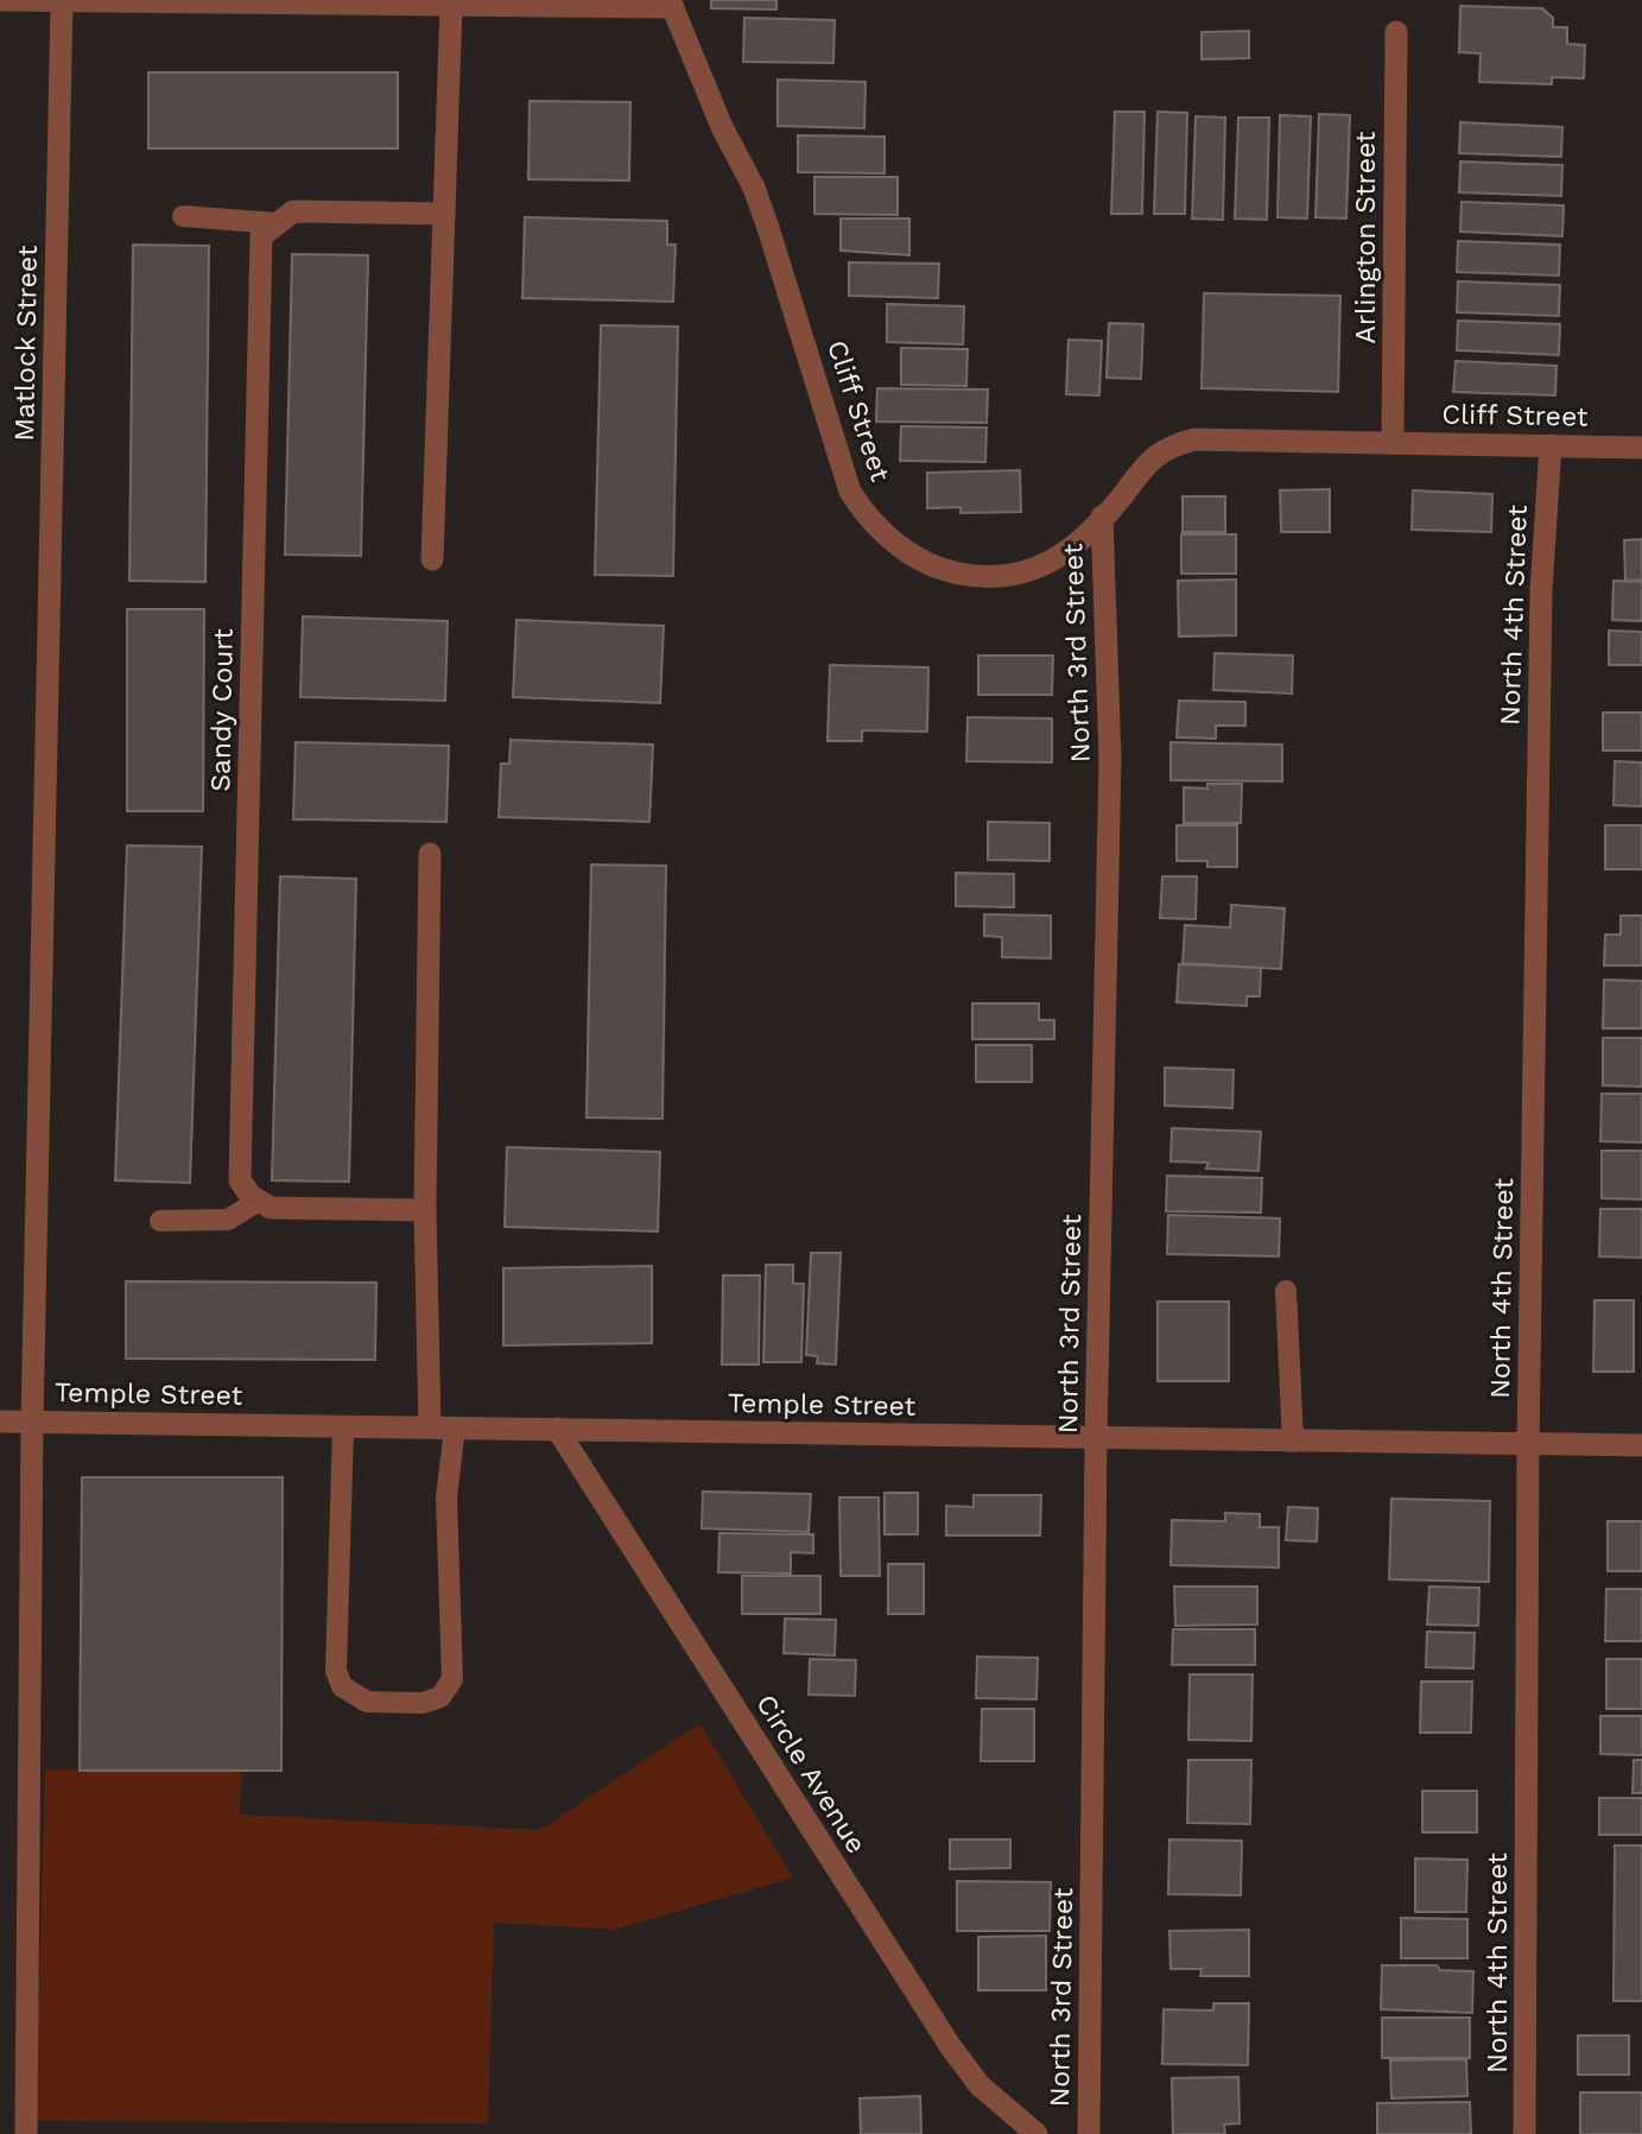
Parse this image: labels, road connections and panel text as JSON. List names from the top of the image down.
{
  "streets": {
    "street": [
      "Arlington Street",
      "Matlock Street",
      "Cliff Street",
      "North 4th Street",
      "North 3rd Street",
      "Sandy Court",
      "Temple Street",
      "Circle Avenue"
    ]
  },
  "crossings": [
    ["Arlington Street", "Cliff Street"],
    ["Matlock Street", "Temple Street"],
    ["Cliff Street", "North 4th Street"],
    ["Cliff Street", "North 3rd Street"],
    ["North 4th Street", "Temple Street"],
    ["North 3rd Street", "Temple Street"],
    ["Temple Street", "Circle Avenue"]
  ]
}
